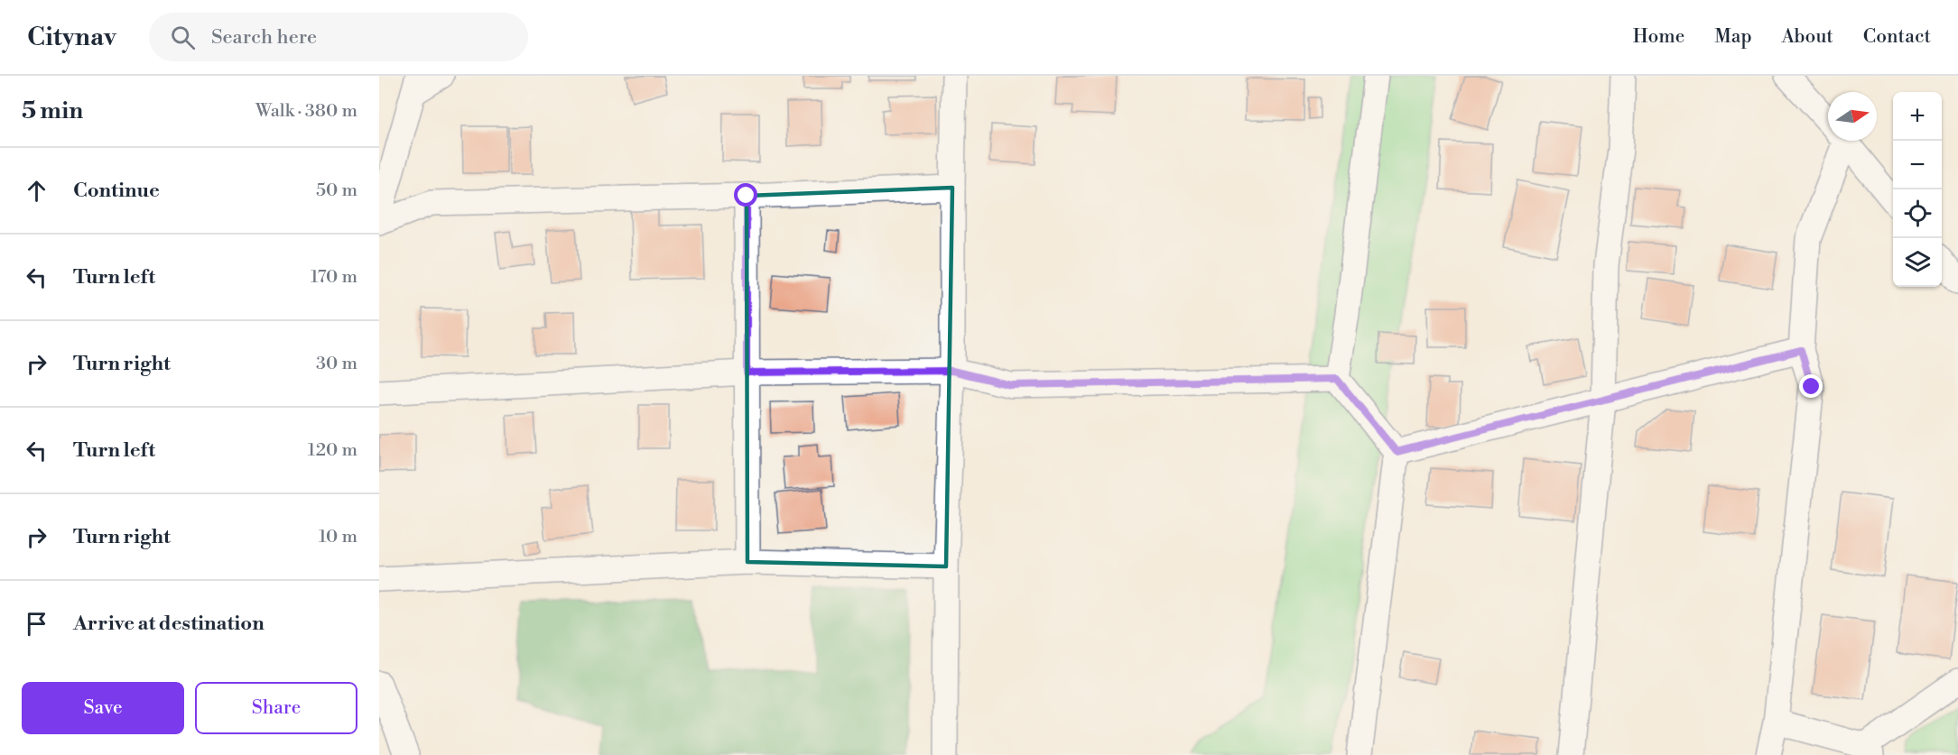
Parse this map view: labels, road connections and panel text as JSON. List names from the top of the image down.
{
  "north": "right",
  "page": {
    "header": "Citynav",
    "search": "Search here",
    "nav": [
      "Home",
      "Map",
      "About",
      "Contact"
    ],
    "heading": ["5 min", "Walk · 380 m"],
    "map_buttons": ["+", "−"],
    "list": [
      ["Continue", "50 m"],
      ["Turn left", "170 m"],
      ["Turn right", "30 m"],
      ["Turn left", "120 m"],
      ["Turn right", "10 m"],
      "Arrive at destination"
    ],
    "buttons": ["Save", "Share"]
  }
}
